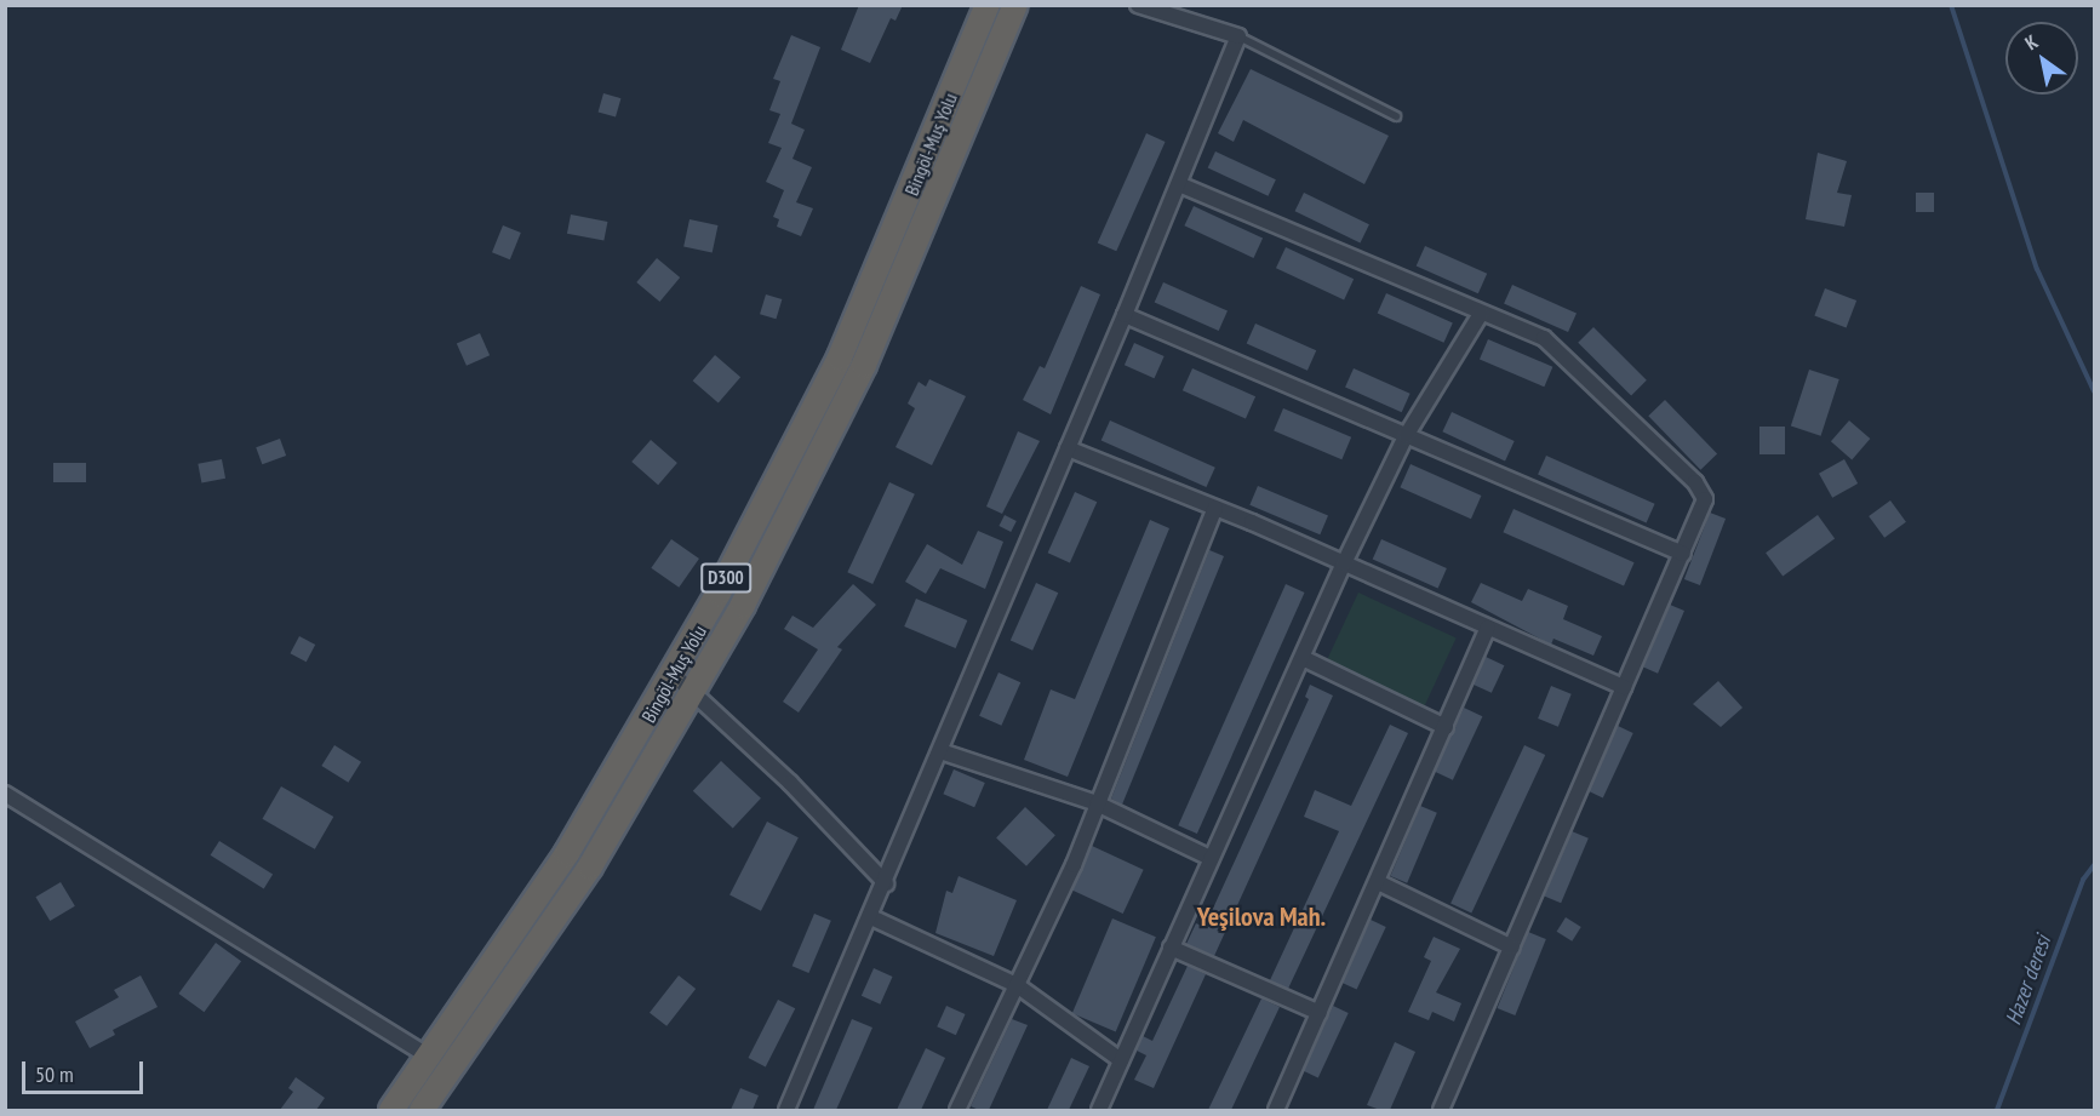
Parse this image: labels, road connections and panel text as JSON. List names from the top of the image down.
{
  "streets": {
    "highway": ["Bingöl-Muş Yolu", "D300"]
  },
  "districts": ["Yeşilova Mah."],
  "water": ["Hazer deresi"],
  "scale_bar": "50 m",
  "north": "top left"
}
